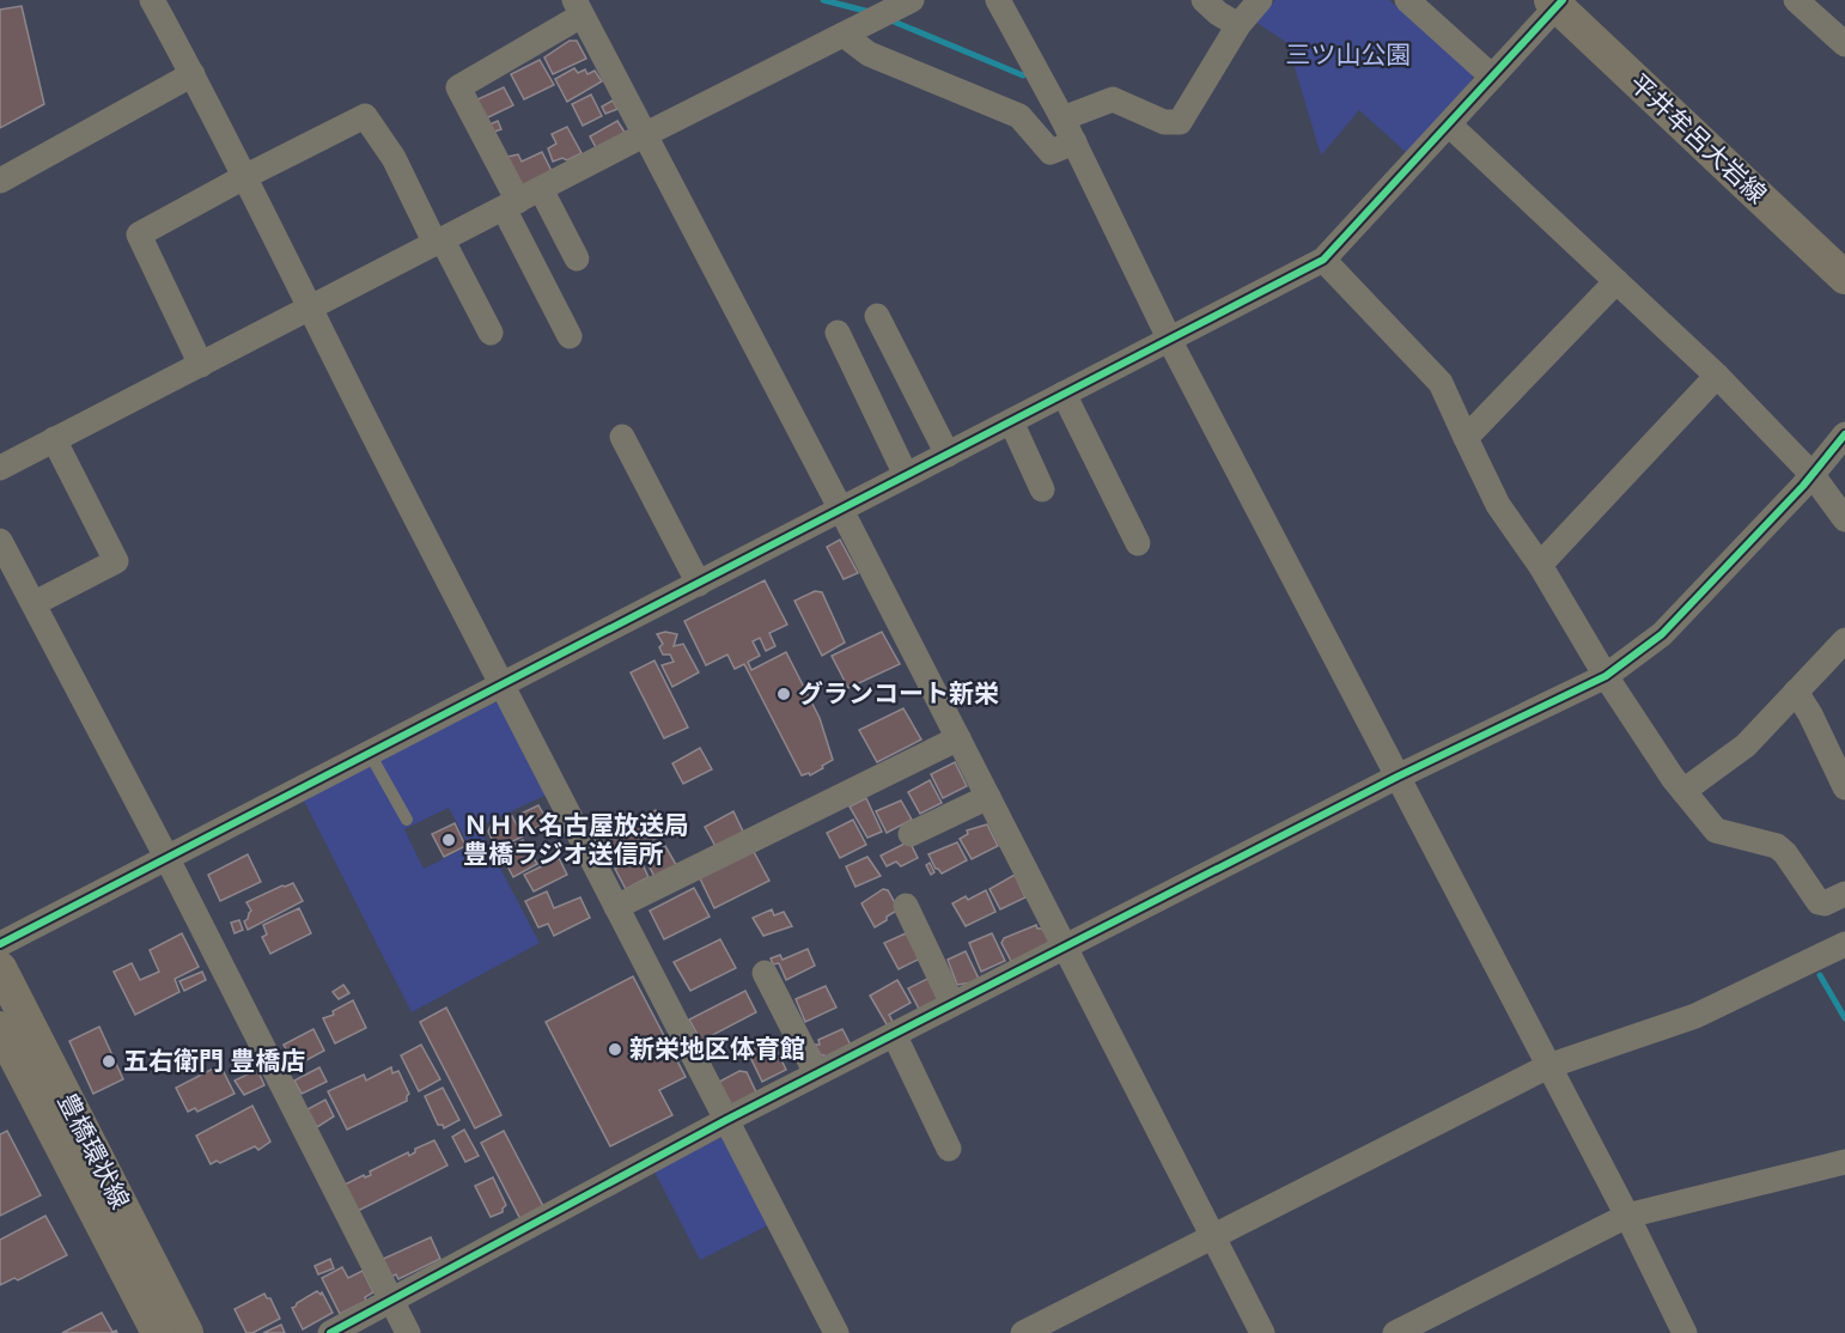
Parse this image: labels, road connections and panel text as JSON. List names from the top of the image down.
{
  "streets": {
    "main road": ["平井牟呂大岩線", "豊橋環状線"]
  },
  "parks": ["三ツ山公園"],
  "places": [
    "グランコート新栄",
    "ＮＨＫ名古屋放送局 豊橋ラジオ送信所",
    "新栄地区体育館",
    "五右衛門 豊橋店"
  ]
}
